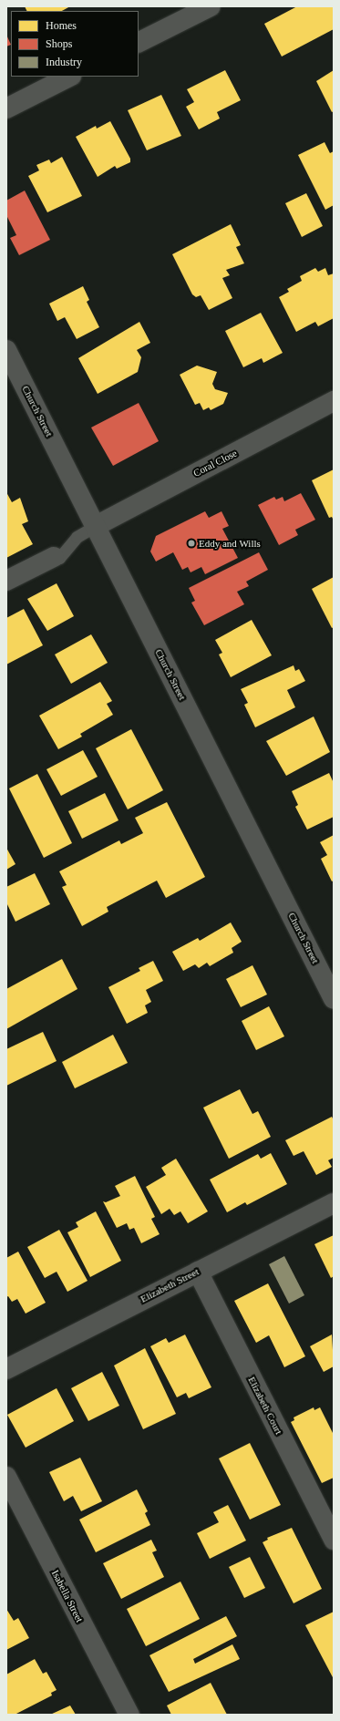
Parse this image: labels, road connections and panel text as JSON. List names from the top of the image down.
{
  "streets": {
    "street": [
      "Church Street",
      "Coral Close",
      "Elizabeth Street",
      "Elizabeth Court",
      "Isabella Street"
    ]
  },
  "crossings": [
    ["Church Street", "Coral Close"],
    ["Elizabeth Street", "Elizabeth Court"]
  ],
  "places": ["Eddy and Wills"],
  "legend": ["Homes", "Shops", "Industry"]
}
